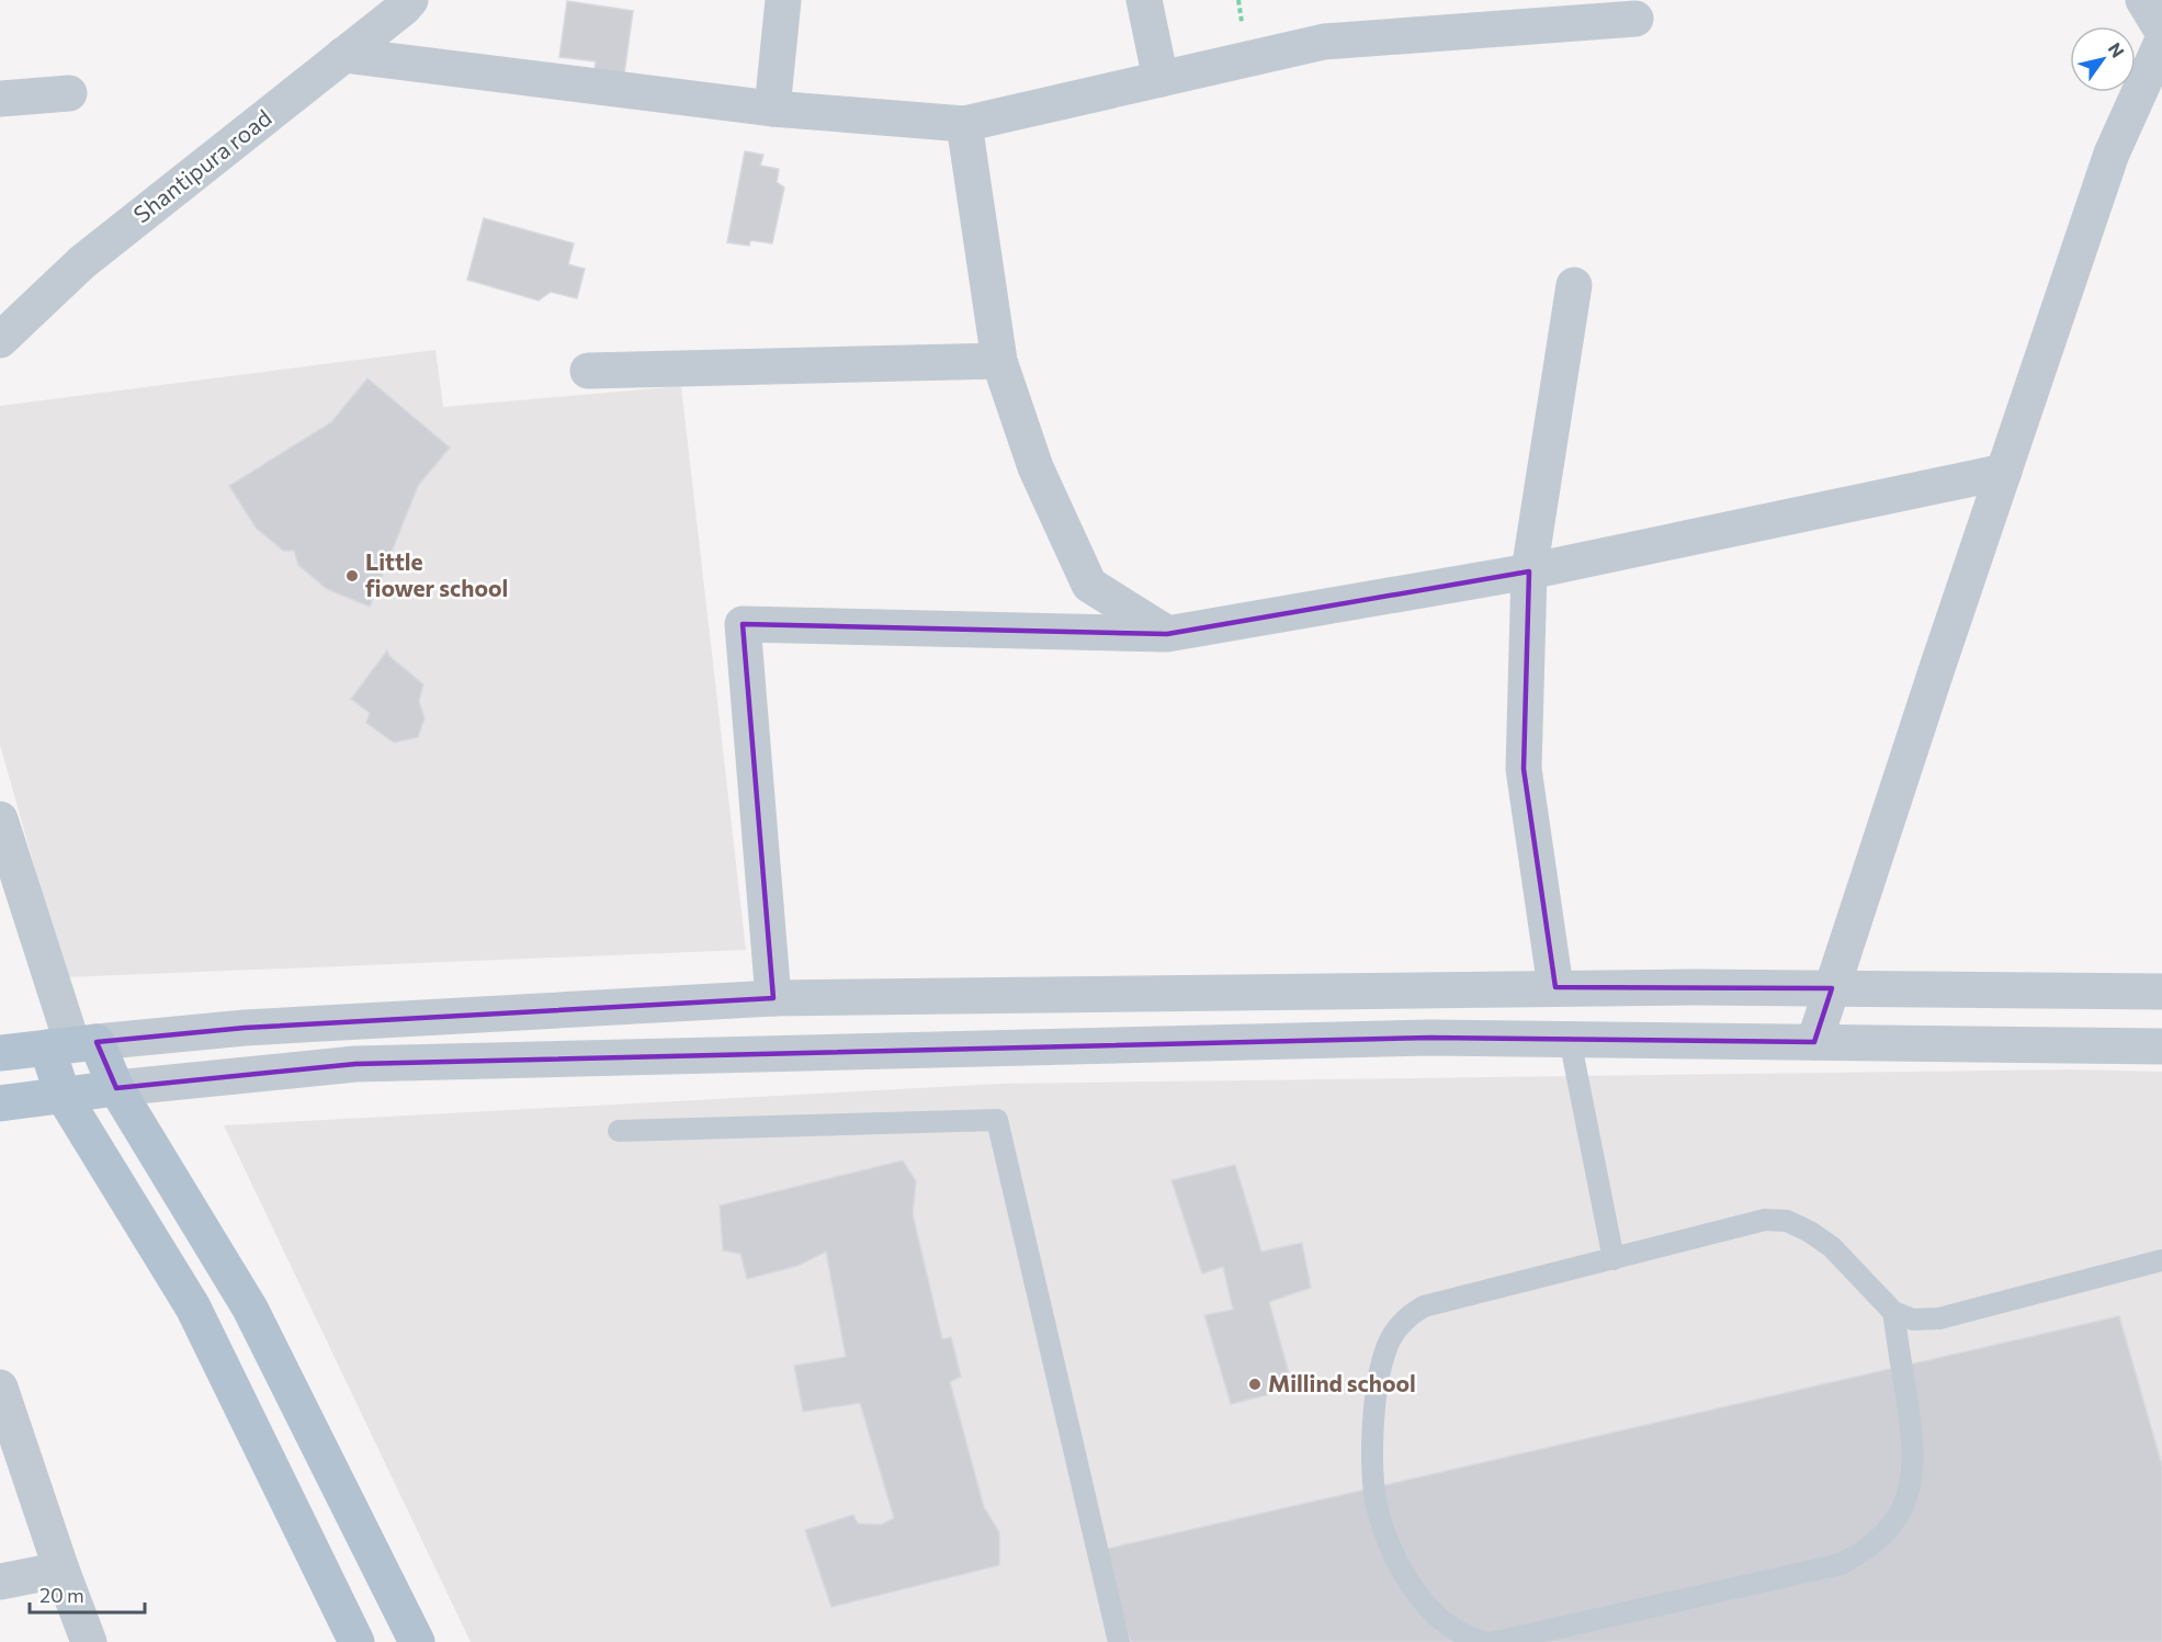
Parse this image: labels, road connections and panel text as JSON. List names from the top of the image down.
{
  "streets": {
    "street": ["Shantipura road"]
  },
  "places": ["Little fiower school", "Millind school"],
  "scale_bar": "20 m",
  "north": "top right"
}
